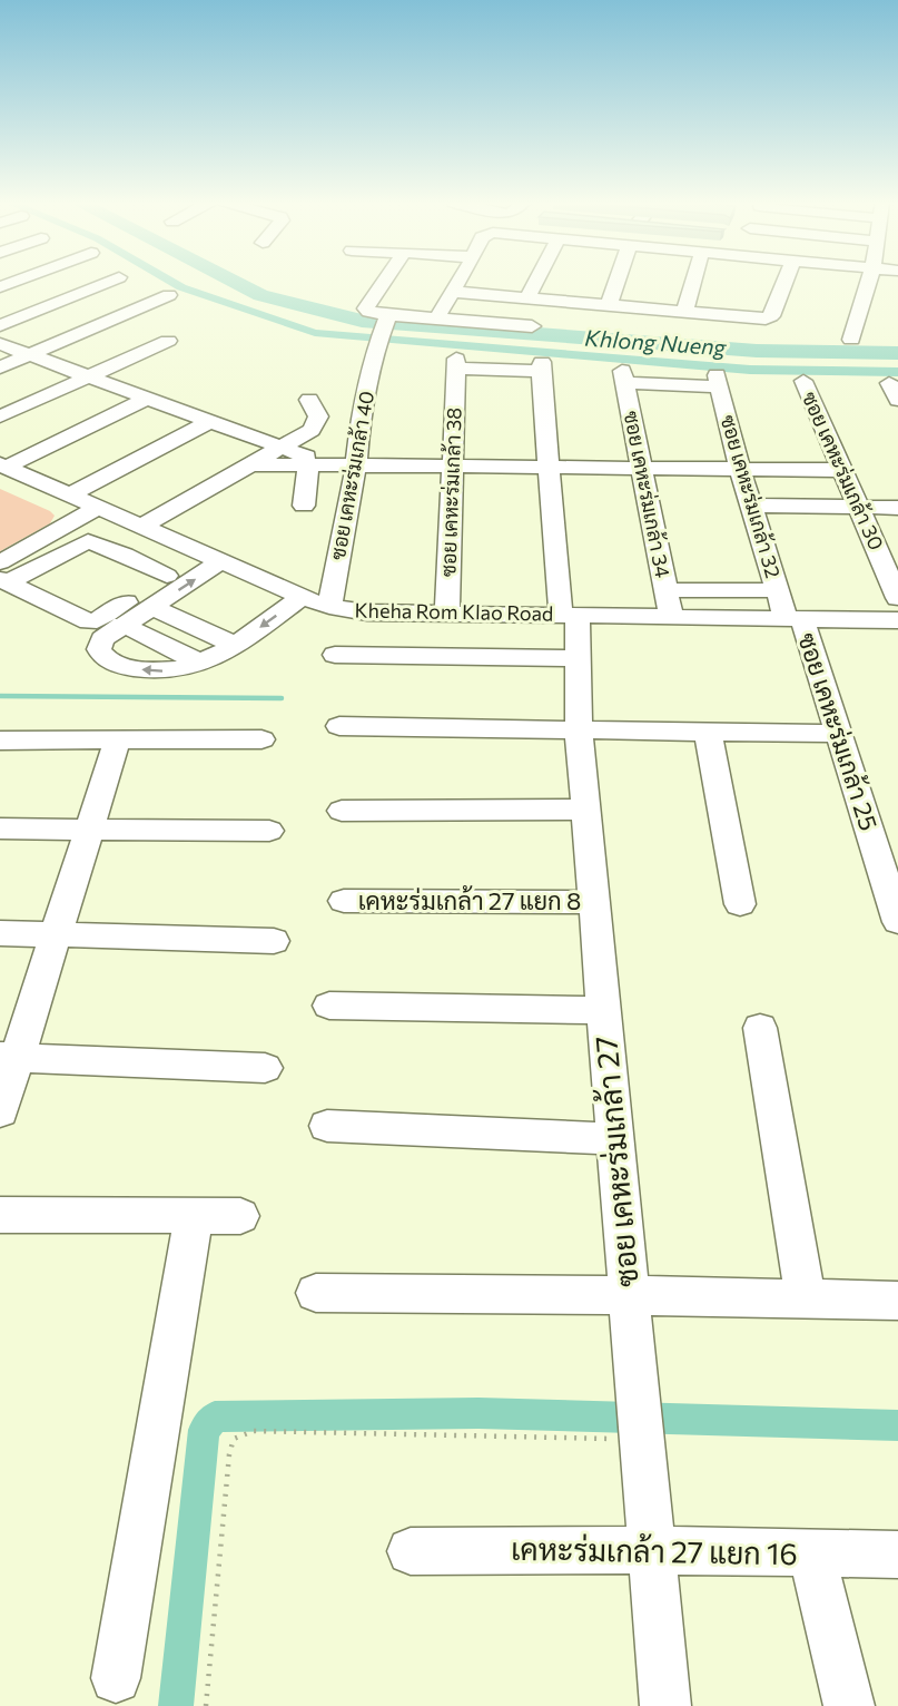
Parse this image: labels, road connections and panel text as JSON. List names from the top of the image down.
{
  "streets": {
    "street": [
      "ซอย เคหะร่มเกล้า 30",
      "ซอย เคหะร่มเกล้า 40",
      "ซอย เคหะร่มเกล้า 38",
      "ซอย เคหะร่มเกล้า 34",
      "ซอย เคหะร่มเกล้า 32",
      "Kheha Rom Klao Road",
      "ซอย เคหะร่มเกล้า 25",
      "เคหะร่มเกล้า 27 แยก 8",
      "ซอย เคหะร่มเกล้า 27",
      "เคหะร่มเกล้า 27 แยก 16"
    ]
  },
  "crossings": [
    ["ซอย เคหะร่มเกล้า 40", "Kheha Rom Klao Road"],
    ["ซอย เคหะร่มเกล้า 38", "Kheha Rom Klao Road"],
    ["ซอย เคหะร่มเกล้า 38", "ซอย เคหะร่มเกล้า 27"],
    ["ซอย เคหะร่มเกล้า 34", "ซอย เคหะร่มเกล้า 32"],
    ["ซอย เคหะร่มเกล้า 34", "Kheha Rom Klao Road"],
    ["ซอย เคหะร่มเกล้า 32", "Kheha Rom Klao Road"],
    ["ซอย เคหะร่มเกล้า 32", "ซอย เคหะร่มเกล้า 25"],
    ["Kheha Rom Klao Road", "ซอย เคหะร่มเกล้า 25"],
    ["Kheha Rom Klao Road", "ซอย เคหะร่มเกล้า 27"],
    ["เคหะร่มเกล้า 27 แยก 8", "ซอย เคหะร่มเกล้า 27"],
    ["ซอย เคหะร่มเกล้า 27", "เคหะร่มเกล้า 27 แยก 16"]
  ],
  "water": ["Khlong Nueng"]
}
